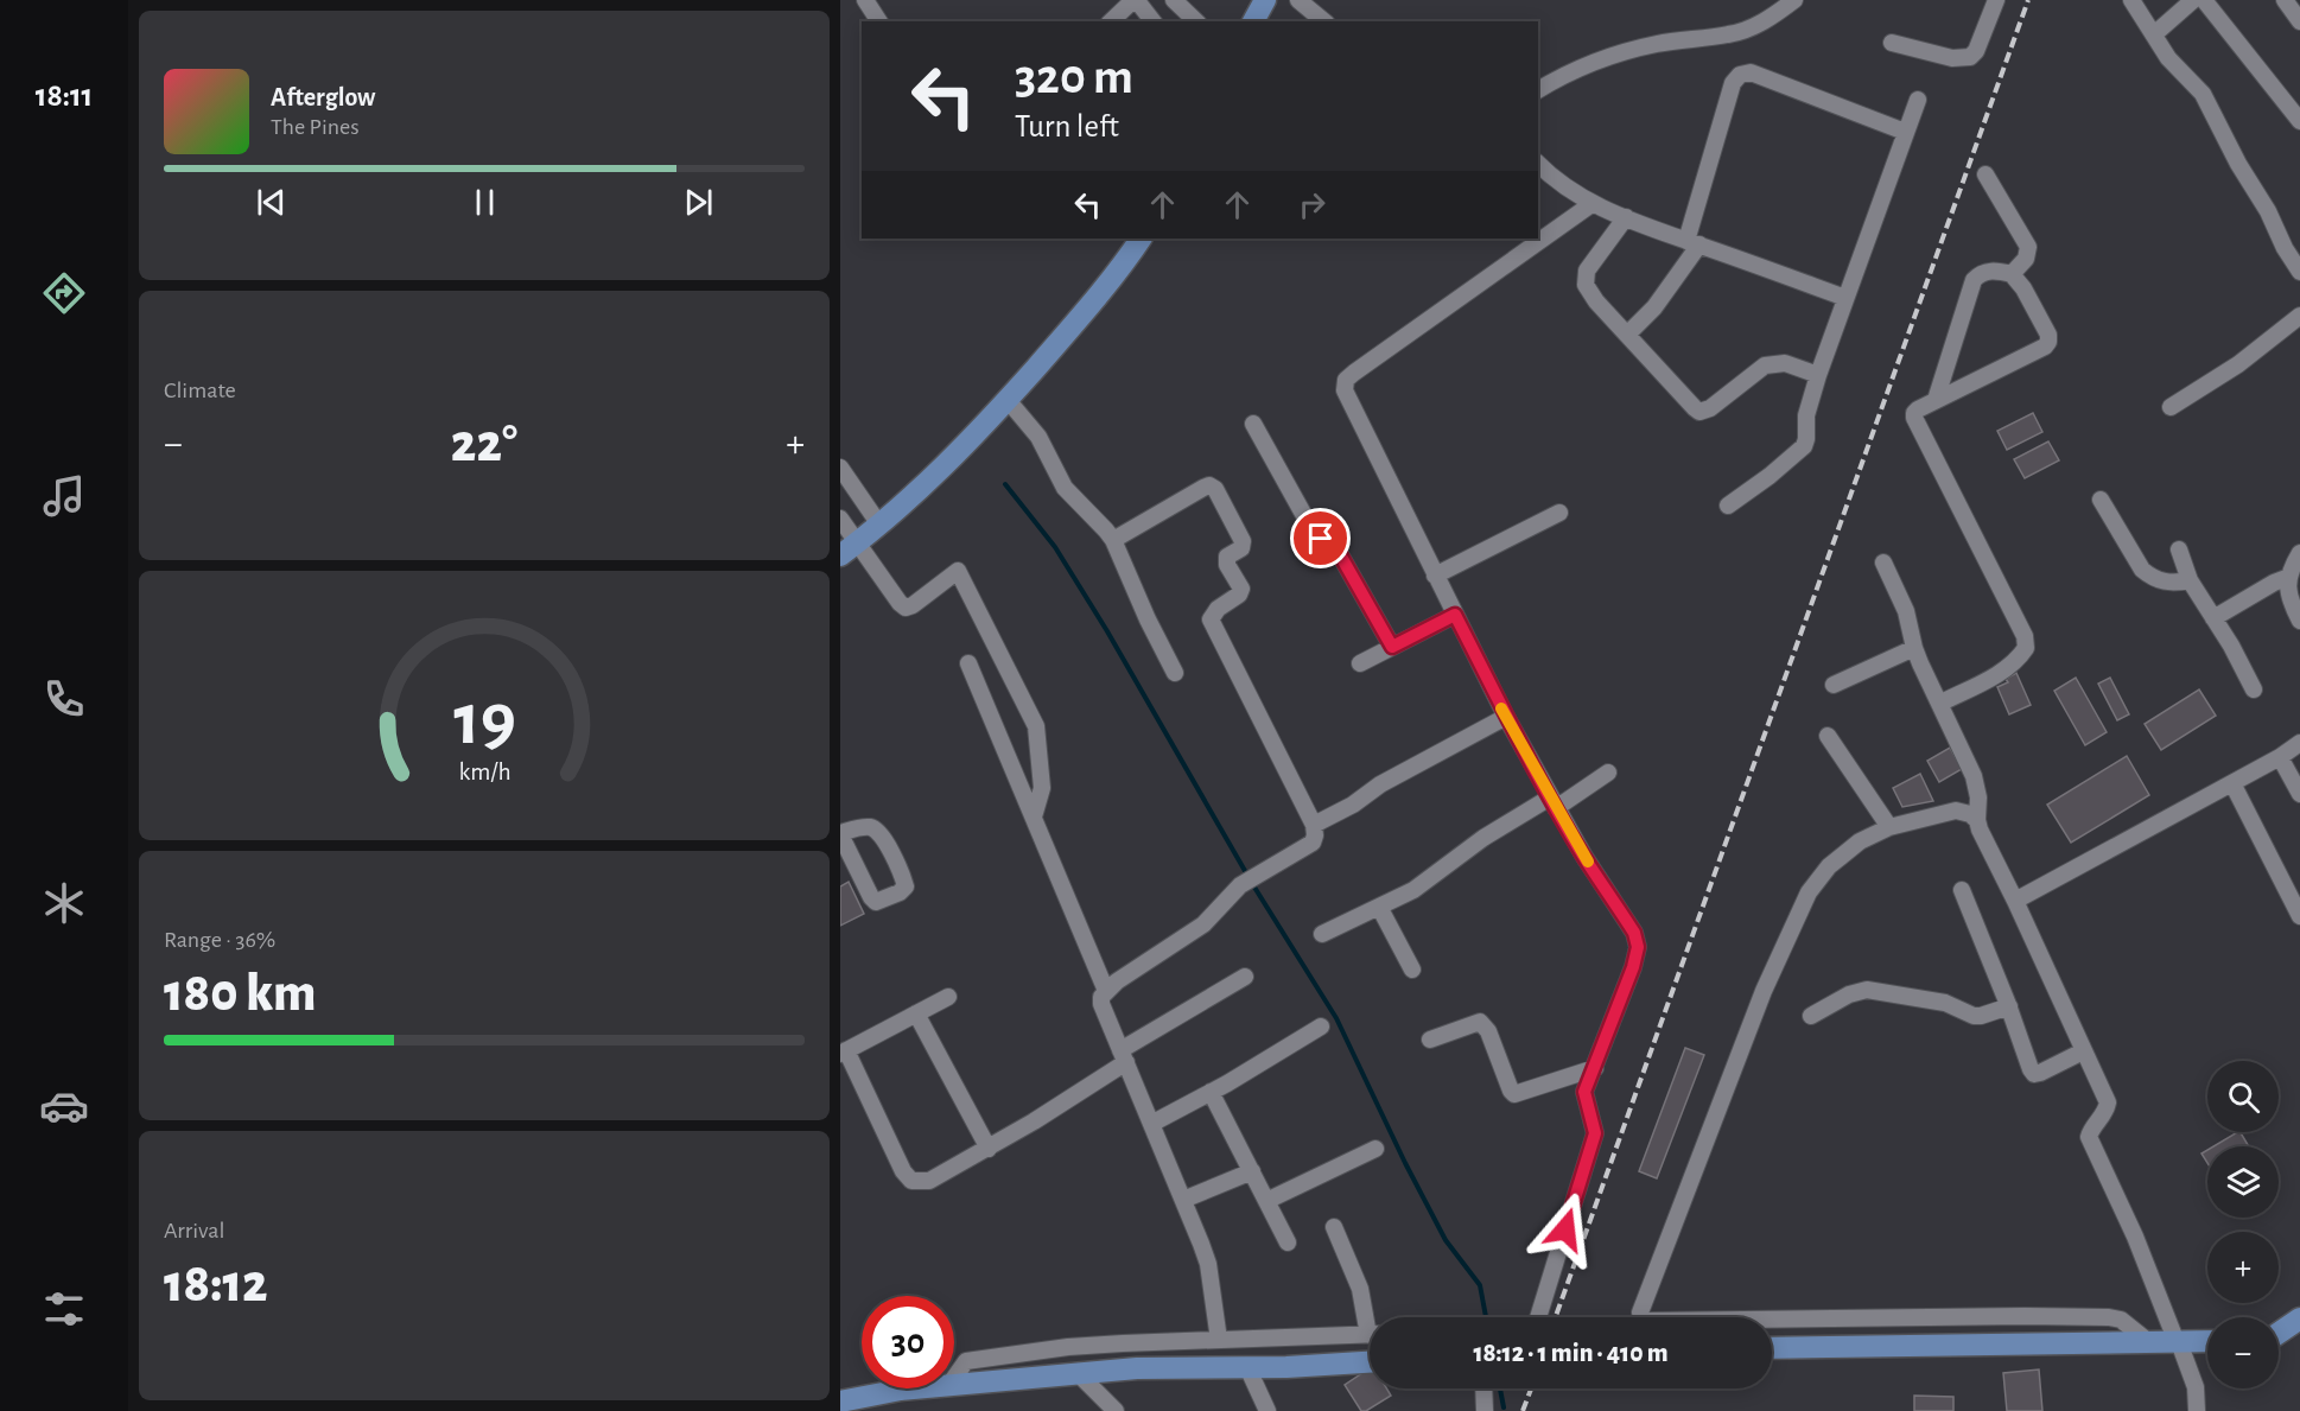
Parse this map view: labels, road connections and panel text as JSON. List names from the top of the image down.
{
  "page": {
    "tabs": "18:11",
    "turn": ["320 m", "Turn left"],
    "song": ["Afterglow", "The Pines"],
    "tile": [
      "Climate",
      ["Range · 36%", "180 km"],
      ["Arrival", "18:12"]
    ],
    "heat": ["−", "22°", "+"],
    "map_buttons": ["+", "−"],
    "limit": "30",
    "trip": "18:12 · 1 min · 410 m",
    "gauge": ["19", "km/h"]
  }
}
